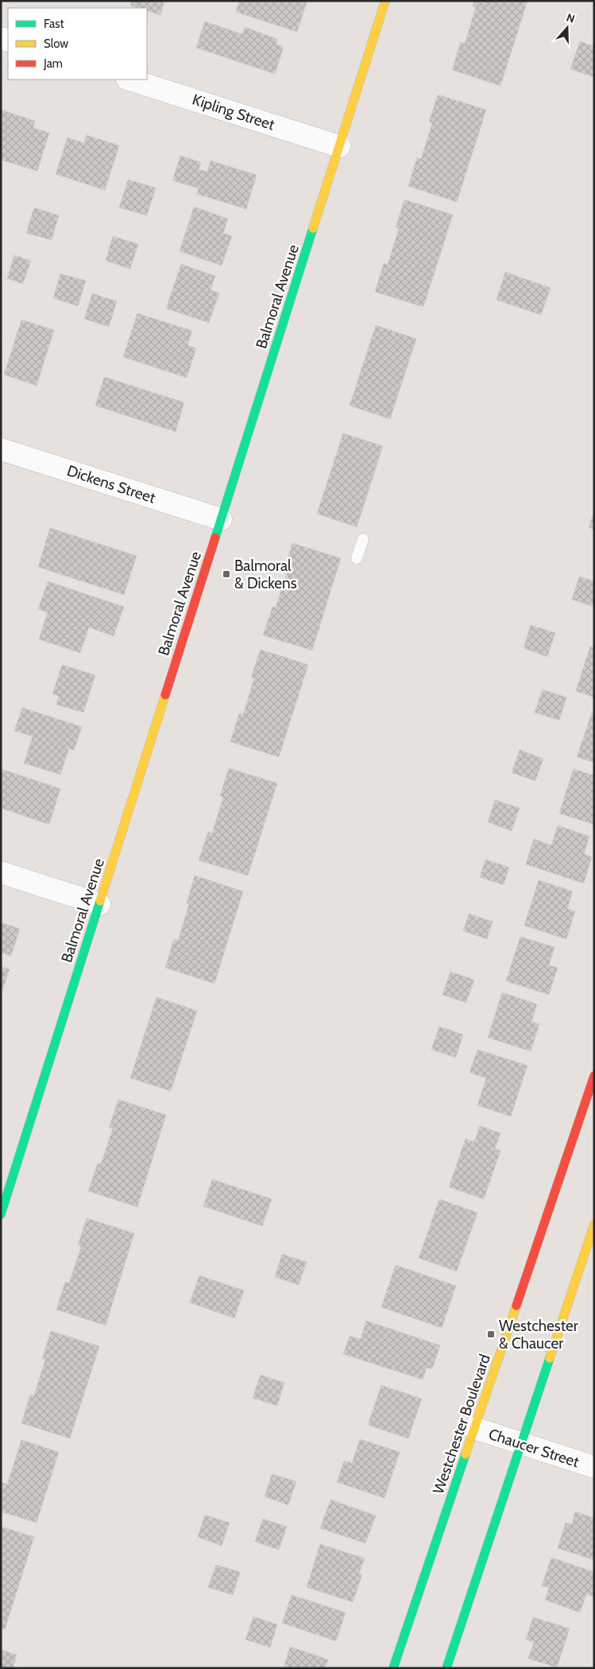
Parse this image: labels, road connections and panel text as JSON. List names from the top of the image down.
{
  "streets": {
    "street": [
      "Kipling Street",
      "Balmoral Avenue",
      "Dickens Street",
      "Westchester Boulevard",
      "Chaucer Street"
    ]
  },
  "crossings": [
    ["Kipling Street", "Balmoral Avenue"],
    ["Balmoral Avenue", "Dickens Street"],
    ["Westchester Boulevard", "Chaucer Street"]
  ],
  "places": {
    "transit": ["Balmoral & Dickens", "Westchester & Chaucer"]
  },
  "legend": ["Fast", "Slow", "Jam"],
  "north": "top"
}
